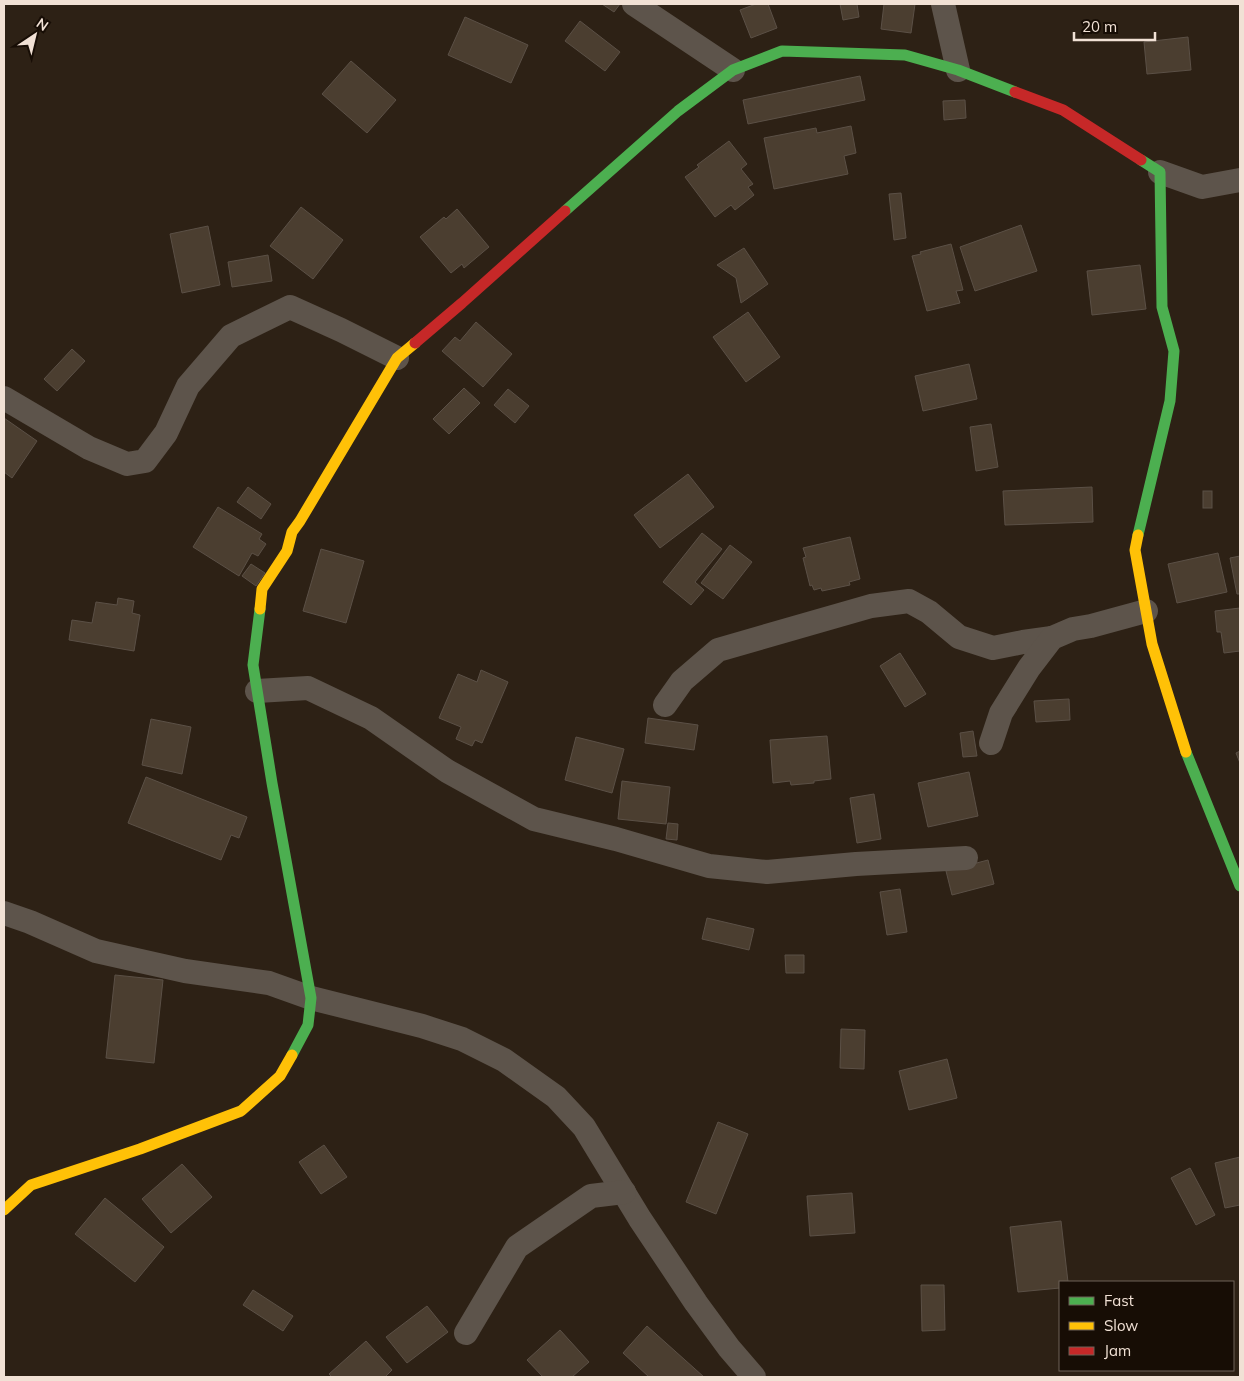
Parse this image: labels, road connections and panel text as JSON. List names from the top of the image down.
{
  "legend": ["Fast", "Slow", "Jam"],
  "scale_bar": "20 m",
  "north": "top right"
}
